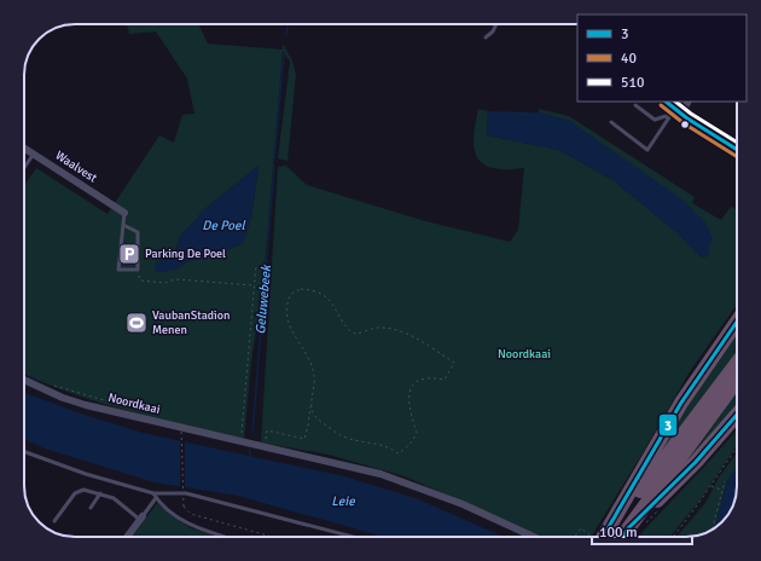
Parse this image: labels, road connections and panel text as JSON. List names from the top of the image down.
{
  "streets": {
    "street": ["Waalvest", "Noordkaai"]
  },
  "water": ["De Poel", "Geluwebeek", "Leie"],
  "parks": ["Noordkaai"],
  "places": {
    "parking": ["Parking De Poel"],
    "sports": ["VaubanStadion Menen"]
  },
  "lines": ["transit line 3", "transit line 510", "transit line 40"],
  "legend": ["3", "40", "510"],
  "scale_bar": "100 m"
}
